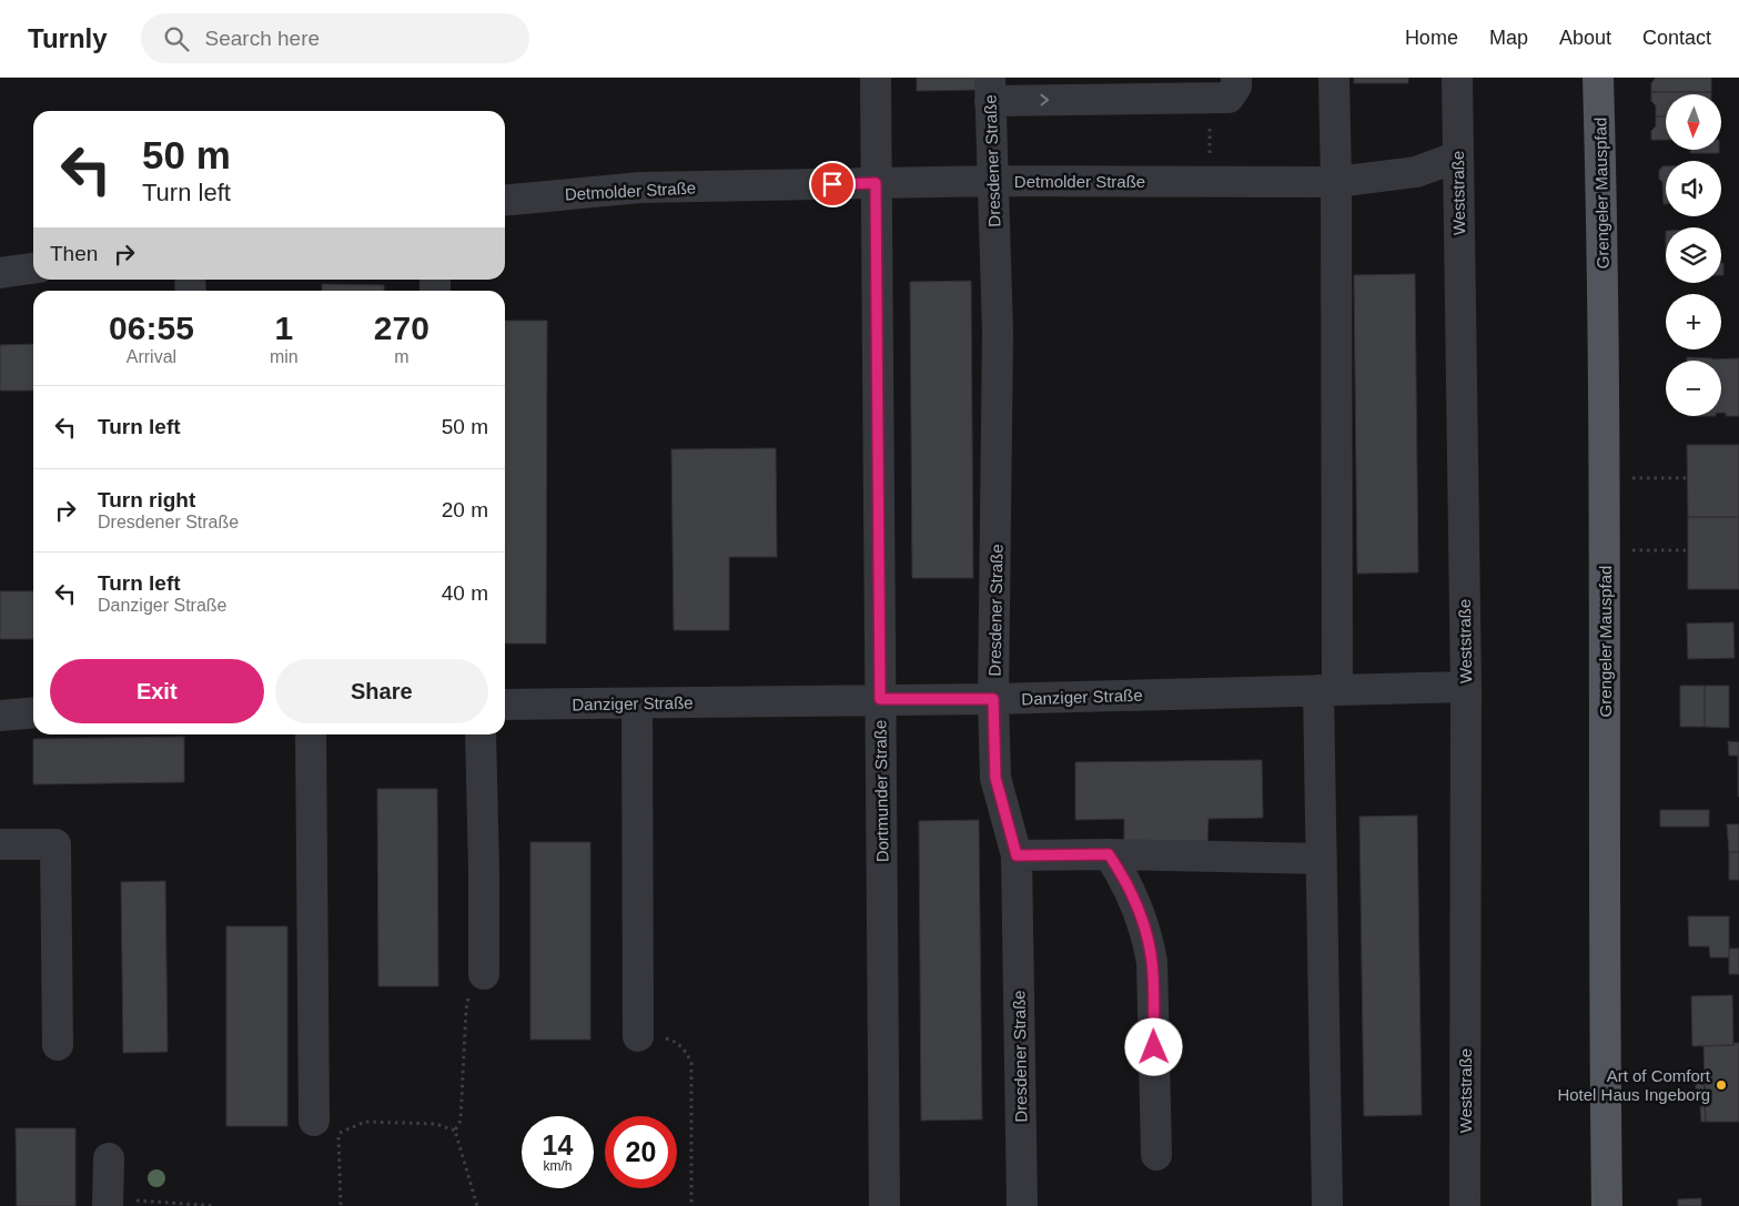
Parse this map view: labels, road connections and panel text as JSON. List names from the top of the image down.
{
  "streets": {
    "main road": ["Grengeler Mauspfad"],
    "lane": [
      "Dresdener Straße",
      "Detmolder Straße",
      "Weststraße",
      "Danziger Straße",
      "Dortmunder Straße"
    ]
  },
  "crossings": [
    ["Dresdener Straße", "Detmolder Straße"],
    ["Dresdener Straße", "Danziger Straße"],
    ["Detmolder Straße", "Weststraße"],
    ["Detmolder Straße", "Dortmunder Straße"],
    ["Weststraße", "Danziger Straße"],
    ["Danziger Straße", "Dortmunder Straße"]
  ],
  "places": ["Art of Comfort Hotel Haus Ingeborg"],
  "north": "bottom",
  "page": {
    "header": "Turnly",
    "search": "Search here",
    "nav": [
      "Home",
      "Map",
      "About",
      "Contact"
    ],
    "map_buttons": ["+", "−"],
    "turn": ["50 m", "Turn left"],
    "then": "Then",
    "eta": [
      "06:55",
      "Arrival",
      "1",
      "min",
      "270",
      "m"
    ],
    "list": [
      {
        "name": "Turn left",
        "value": "50 m"
      },
      {
        "name": "Turn right",
        "note": "Dresdener Straße",
        "value": "20 m"
      },
      {
        "name": "Turn left",
        "note": "Danziger Straße",
        "value": "40 m"
      }
    ],
    "buttons": ["Exit", "Share"],
    "speed": "14 km/h",
    "limit": "20"
  }
}
